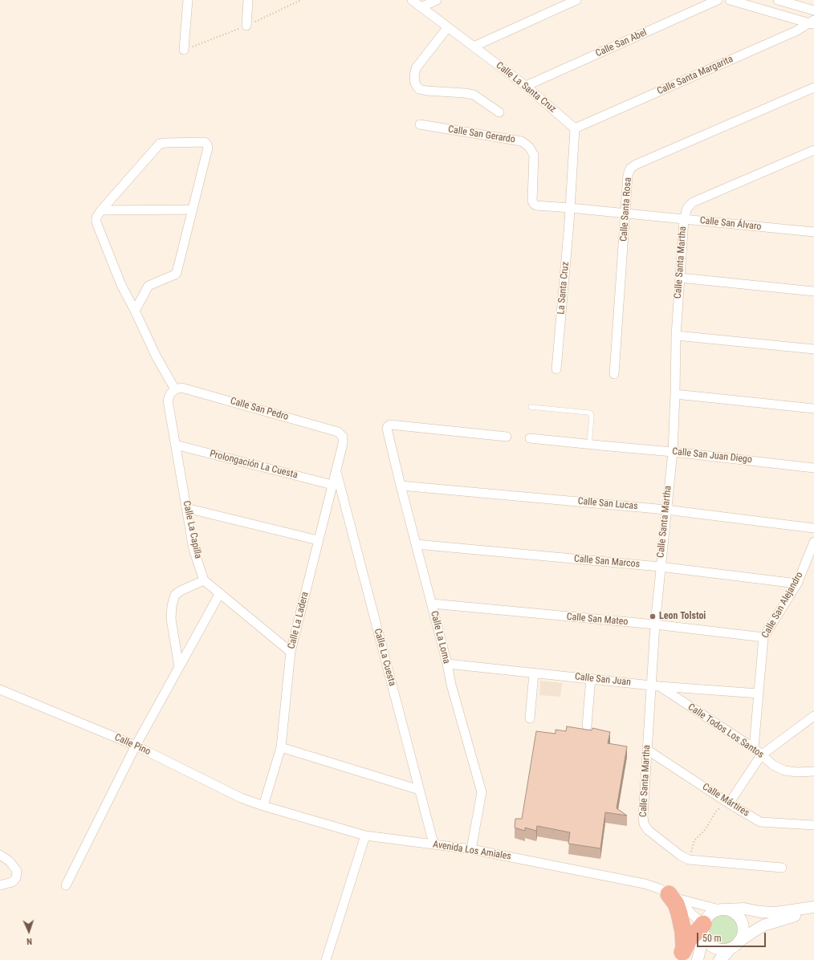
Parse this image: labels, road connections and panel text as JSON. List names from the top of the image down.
{
  "streets": {
    "street": [
      "Calle San Abel",
      "Calle Santa Margarita",
      "Calle La Santa Cruz",
      "Calle San Gerardo",
      "Calle Santa Rosa",
      "Calle San Álvaro",
      "Calle Santa Martha",
      "La Santa Cruz",
      "Calle San Pedro",
      "Calle San Juan Diego",
      "Prolongación La Cuesta",
      "Calle San Lucas",
      "Calle La Capilla",
      "Calle San Marcos",
      "Calle San Alejandro",
      "Calle San Mateo",
      "Calle La Ladera",
      "Calle La Loma",
      "Calle La Cuesta",
      "Calle San Juan",
      "Calle Todos Los Santos",
      "Calle Pino",
      "Calle Mártires",
      "Avenida Los Amiales"
    ]
  },
  "crossings": [
    ["Calle San Abel", "Calle La Santa Cruz"],
    ["Calle Santa Margarita", "Calle La Santa Cruz"],
    ["Calle San Gerardo", "Calle San Álvaro"],
    ["Calle Santa Rosa", "Calle San Álvaro"],
    ["Calle San Álvaro", "Calle Santa Martha"],
    ["Calle San Álvaro", "La Santa Cruz"],
    ["Calle Santa Martha", "Calle San Juan Diego"],
    ["Calle Santa Martha", "Calle San Lucas"],
    ["Calle Santa Martha", "Calle San Marcos"],
    ["Calle Santa Martha", "Calle San Mateo"],
    ["Calle Santa Martha", "Calle San Juan"],
    ["Calle Santa Martha", "Calle Todos Los Santos"],
    ["Calle Santa Martha", "Calle Mártires"],
    ["Calle San Pedro", "Calle La Capilla"],
    ["Calle San Pedro", "Calle La Ladera"],
    ["Prolongación La Cuesta", "Calle La Capilla"],
    ["Prolongación La Cuesta", "Calle La Ladera"],
    ["Calle San Lucas", "Calle La Loma"],
    ["Calle San Marcos", "Calle San Alejandro"],
    ["Calle San Marcos", "Calle La Loma"],
    ["Calle San Alejandro", "Calle San Mateo"],
    ["Calle San Alejandro", "Calle San Juan"],
    ["Calle San Alejandro", "Calle Todos Los Santos"],
    ["Calle San Mateo", "Calle La Loma"],
    ["Calle La Ladera", "Calle La Cuesta"],
    ["Calle La Ladera", "Calle Pino"],
    ["Calle La Ladera", "Avenida Los Amiales"],
    ["Calle La Loma", "Calle San Juan"],
    ["Calle La Loma", "Avenida Los Amiales"],
    ["Calle La Cuesta", "Avenida Los Amiales"],
    ["Calle San Juan", "Calle Todos Los Santos"],
    ["Calle Pino", "Avenida Los Amiales"]
  ],
  "places": ["Leon Tolstoi"],
  "scale_bar": "50 m",
  "north": "bottom"
}
